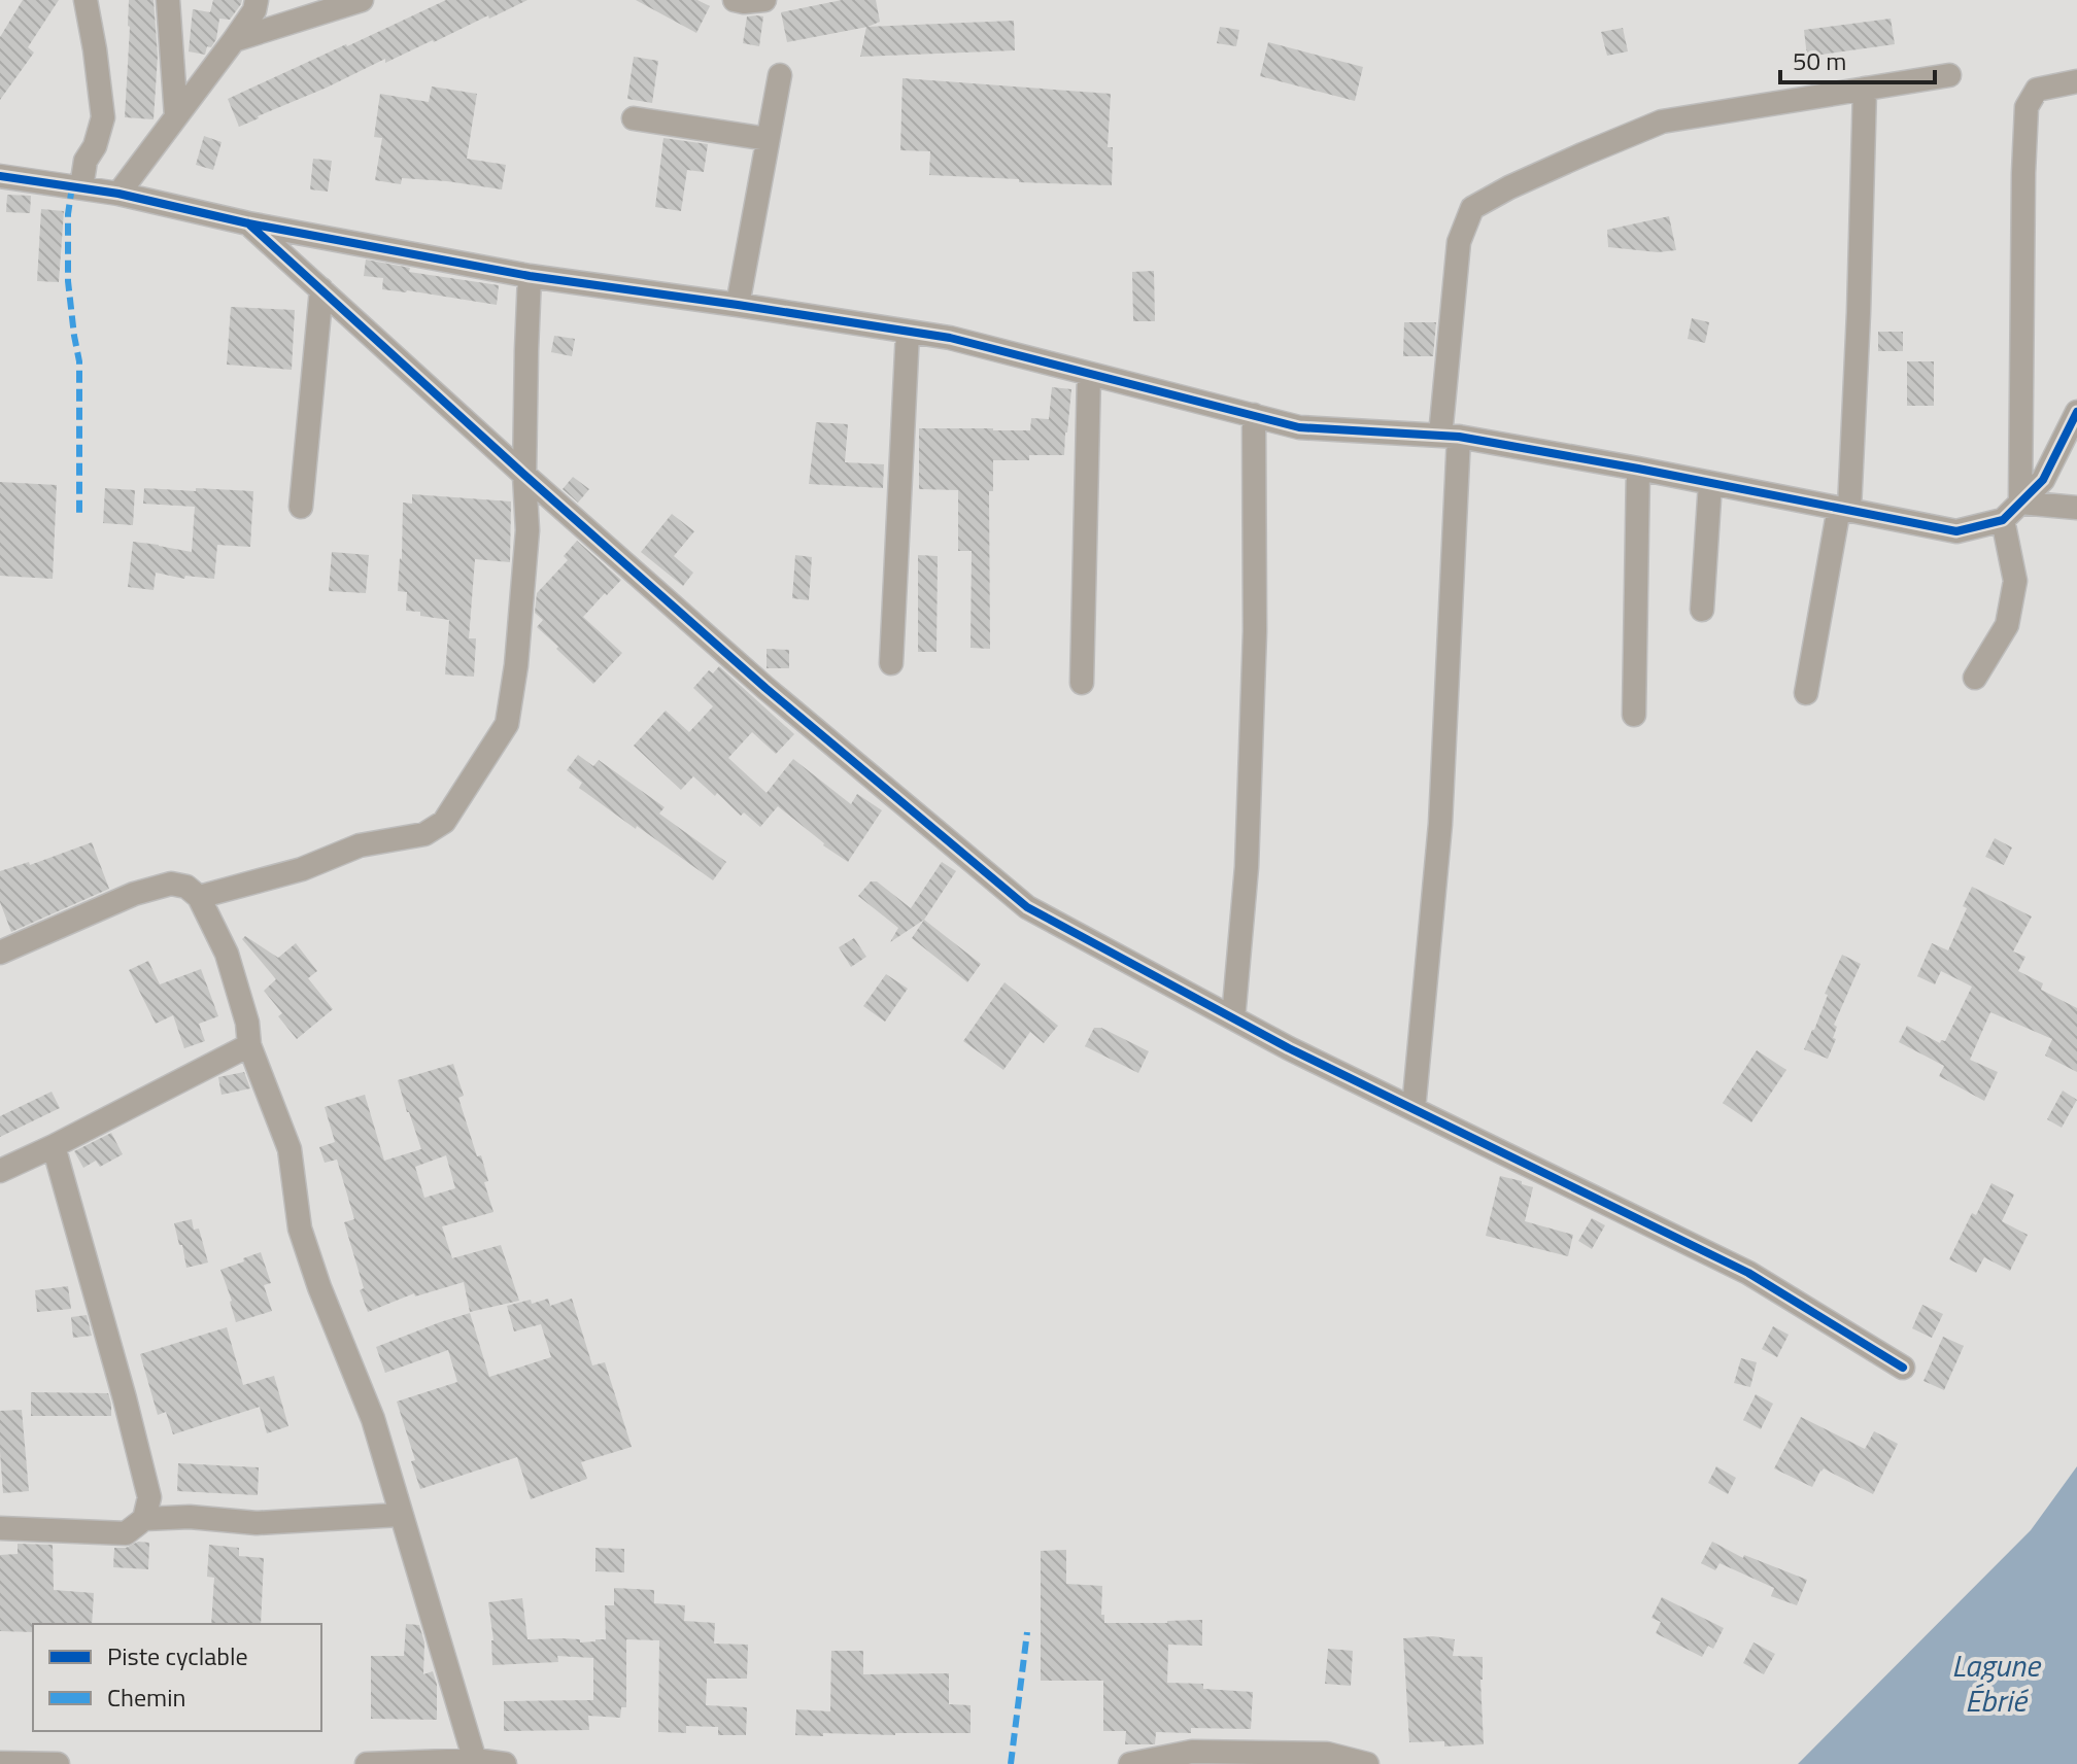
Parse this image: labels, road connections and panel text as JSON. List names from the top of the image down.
{
  "water": ["Lagune Ébrié"],
  "legend": ["Piste cyclable", "Chemin"],
  "scale_bar": "50 m"
}
